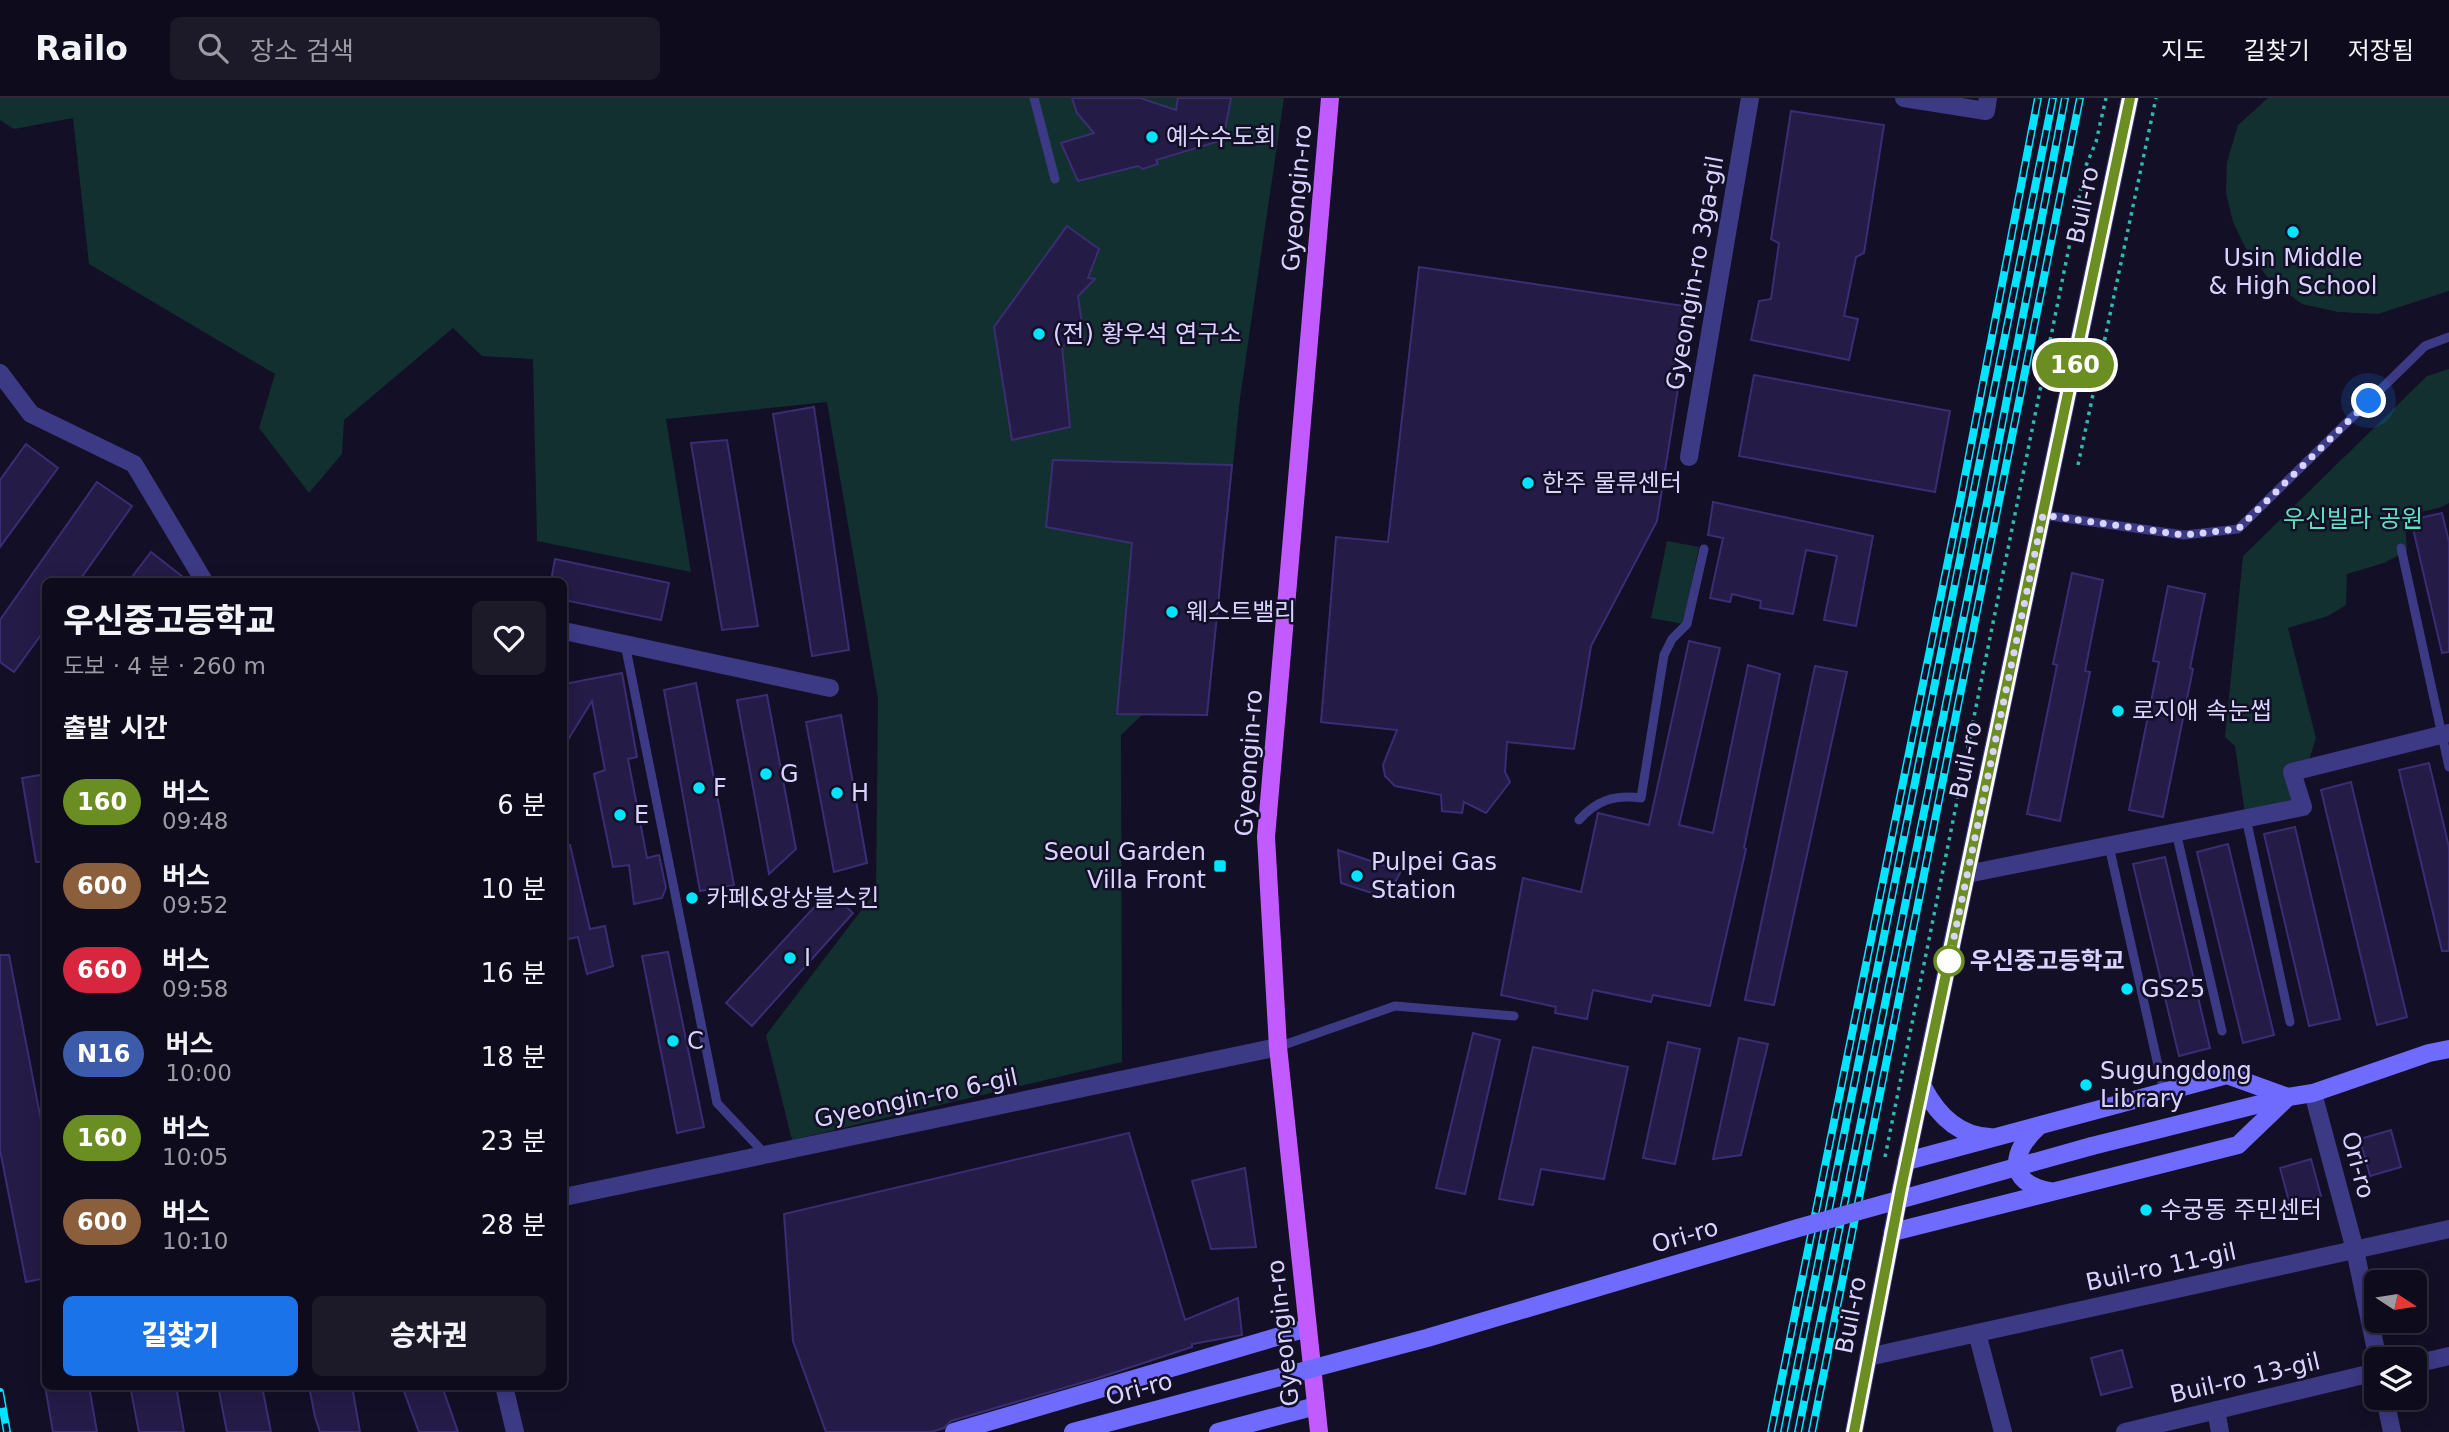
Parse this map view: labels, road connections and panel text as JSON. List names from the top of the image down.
{
  "streets": {
    "main road": ["Gyeongin-ro", "Ori-ro"],
    "street": [
      "Buil-ro",
      "Gyeongin-ro 3ga-gil",
      "Gyeongin-ro 6-gil",
      "Buil-ro 11-gil",
      "Buil-ro 13-gil"
    ]
  },
  "crossings": [
    ["Gyeongin-ro", "Gyeongin-ro 6-gil"],
    ["Gyeongin-ro", "Ori-ro"],
    ["Buil-ro", "Buil-ro 11-gil"],
    ["Ori-ro", "Buil-ro 11-gil"]
  ],
  "parks": ["우신빌라 공원"],
  "places": {
    "other": [
      "예수수도회",
      "Usin Middle & High School",
      "(전) 황우석 연구소",
      "한주 물류센터",
      "웨스트밸리",
      "로지애 속눈썹",
      "G",
      "F",
      "H",
      "E",
      "Pulpei Gas Station",
      "카페&앙상블스킨",
      "I",
      "우신중고등학교",
      "GS25",
      "C",
      "Sugungdong Library",
      "수궁동 주민센터"
    ],
    "transit": ["Seoul Garden Villa Front"]
  },
  "lines": ["bus line 160"],
  "north": "right",
  "page": {
    "header": "Railo",
    "search": "장소 검색",
    "nav": ["지도", "길찾기", "저장됨"],
    "on_map": "160",
    "heading": [
      ["우신중고등학교", "도보 · 4 분 · 260 m"],
      "출발 시간"
    ],
    "list": [
      {
        "mark": "160",
        "name": "버스",
        "note": "09:48",
        "value": "6 분"
      },
      {
        "mark": "600",
        "name": "버스",
        "note": "09:52",
        "value": "10 분"
      },
      {
        "mark": "660",
        "name": "버스",
        "note": "09:58",
        "value": "16 분"
      },
      {
        "mark": "N16",
        "name": "버스",
        "note": "10:00",
        "value": "18 분"
      },
      {
        "mark": "160",
        "name": "버스",
        "note": "10:05",
        "value": "23 분"
      },
      {
        "mark": "600",
        "name": "버스",
        "note": "10:10",
        "value": "28 분"
      }
    ],
    "buttons": ["길찾기", "승차권"]
  }
}
